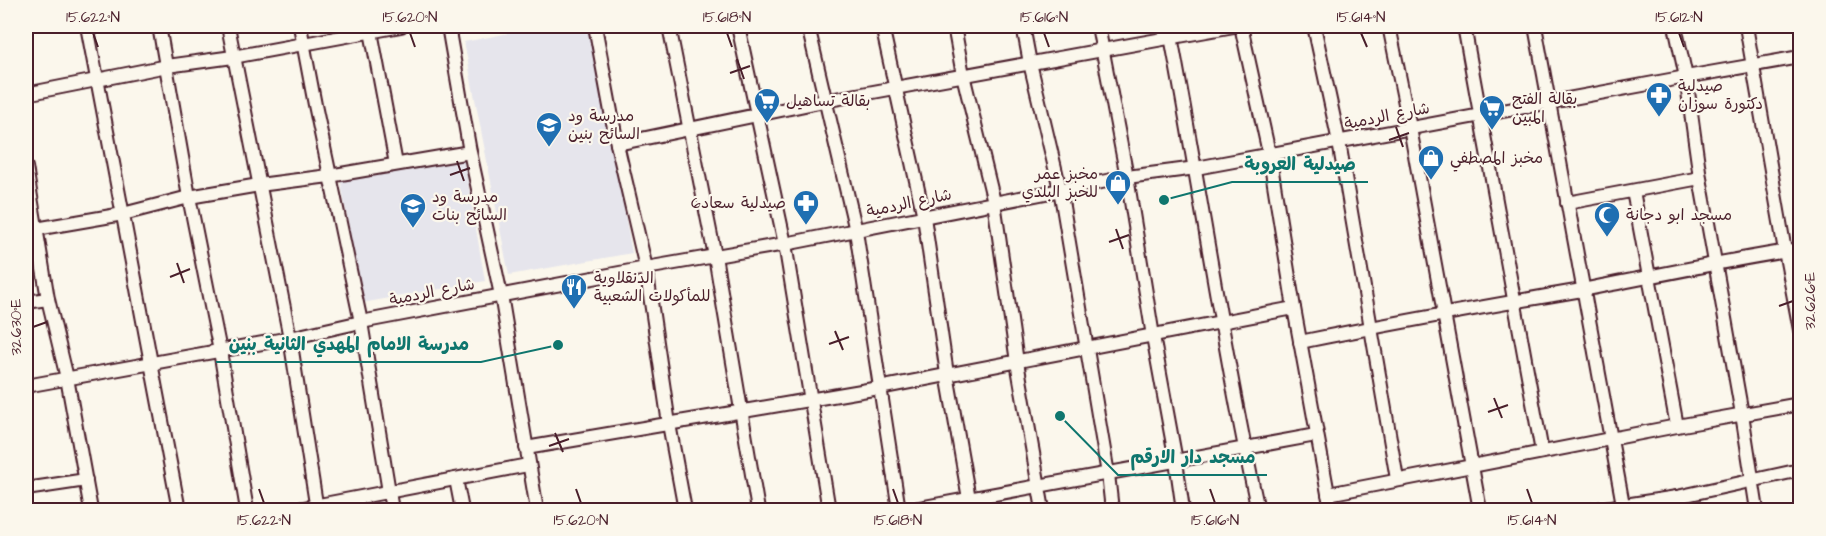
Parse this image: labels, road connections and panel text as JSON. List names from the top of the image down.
{
  "streets": {
    "street": ["شارع الردمية"]
  },
  "places": {
    "pharmacy": ["صيدلية دكتورة سوزان", "صيدلية سعاد6"],
    "supermarket": ["بقالة تساهيل", "بقالة الفتح المبين"],
    "school or university": ["مدرسة ود السائح بنين", "مدرسة ود السائح بنات"],
    "shop": ["مخبز المصطفي", "مخبز عمر للخبز البلدي"],
    "other": ["صيدلية العروبة", "مدرسة الامام المهدي الثانية بنين", "مسجد دار الارقم"],
    "mosque": ["مسجد ابو دجانة"],
    "restaurant": ["الدنقلاوية للمأكولات الشعبية"]
  },
  "coordinates": [
    "15.622°N",
    "15.620°N",
    "15.618°N",
    "15.616°N",
    "15.614°N",
    "15.612°N",
    "32.626°E",
    "32.630°E"
  ]
}
